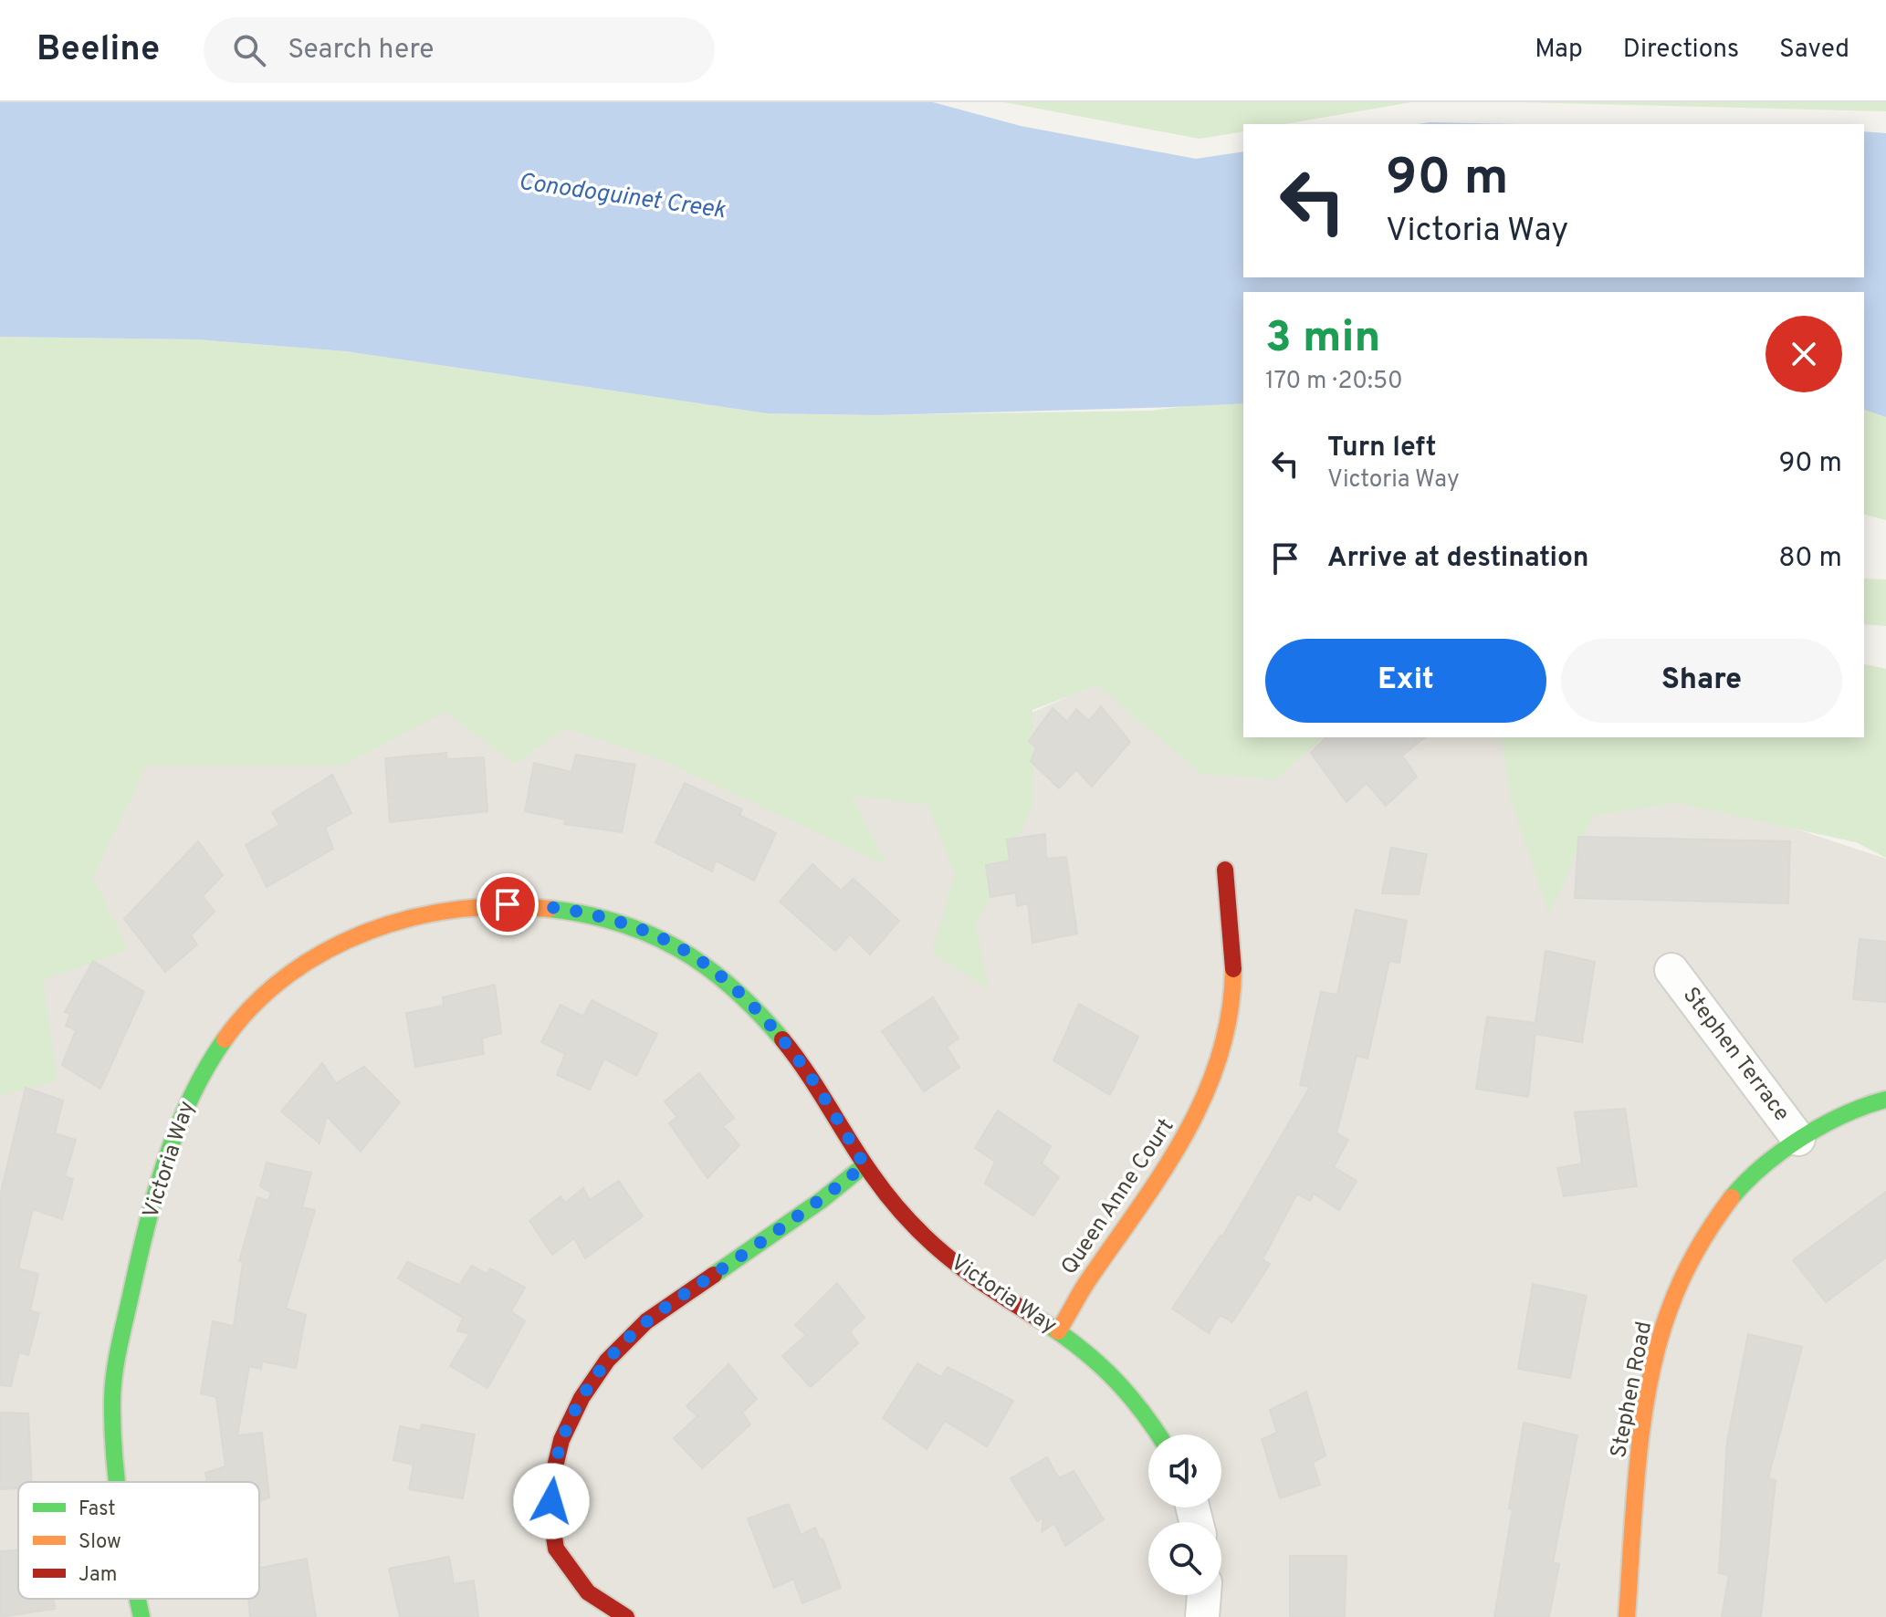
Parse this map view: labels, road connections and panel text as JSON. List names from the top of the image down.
{
  "streets": {
    "street": [
      "Stephen Terrace",
      "Victoria Way",
      "Queen Anne Court",
      "Stephen Road"
    ]
  },
  "crossings": [
    ["Stephen Terrace", "Stephen Road"],
    ["Victoria Way", "Queen Anne Court"]
  ],
  "water": ["Conodoguinet Creek"],
  "legend": ["Fast", "Slow", "Jam"],
  "page": {
    "header": "Beeline",
    "search": "Search here",
    "nav": ["Map", "Directions", "Saved"],
    "turn": ["90 m", "Victoria Way"],
    "heading": ["3 min", "170 m · 20:50"],
    "list": [
      {
        "name": "Turn left",
        "note": "Victoria Way",
        "value": "90 m"
      },
      {
        "name": "Arrive at destination",
        "value": "80 m"
      }
    ],
    "buttons": ["Exit", "Share"]
  }
}
